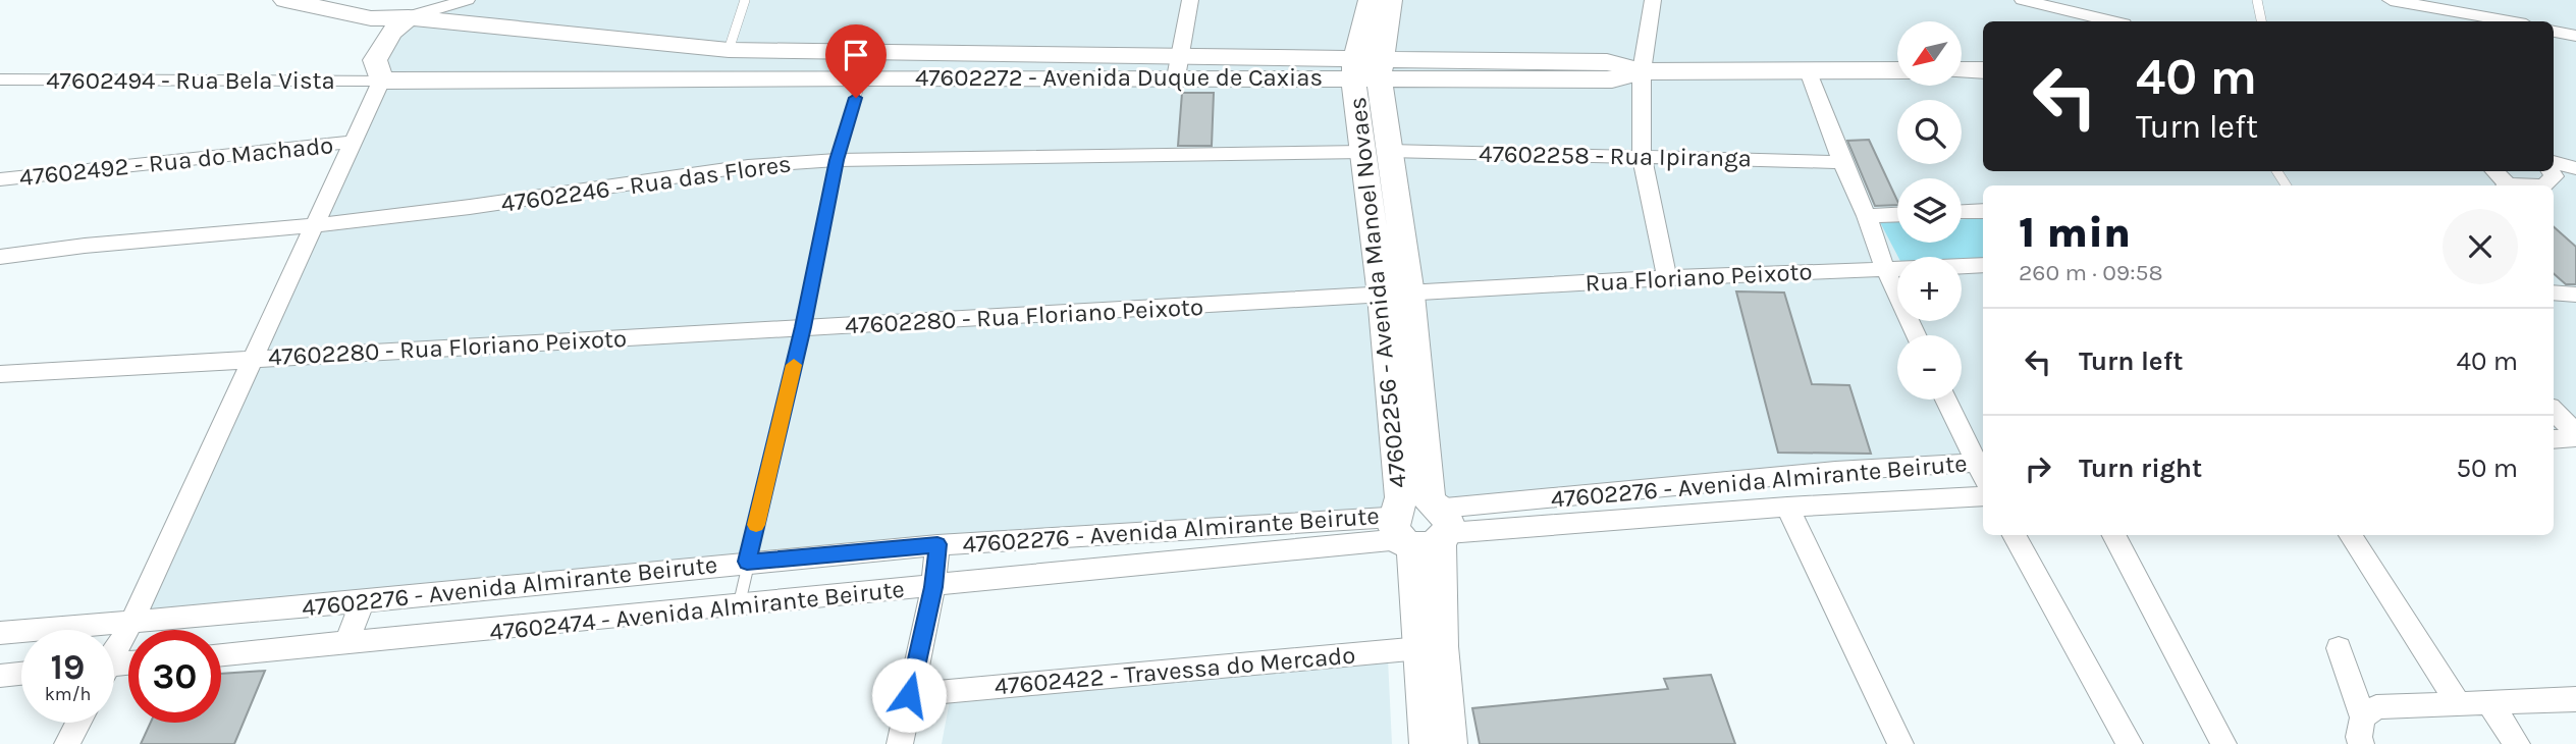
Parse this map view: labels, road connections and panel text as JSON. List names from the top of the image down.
{
  "streets": {
    "street": [
      "47602272 - Avenida Duque de Caxias",
      "47602494 - Rua Bela Vista",
      "47602258 - Rua Ipiranga",
      "47602492 - Rua do Machado",
      "47602246 - Rua das Flores",
      "Rua Floriano Peixoto",
      "47602256 - Avenida Manoel Novaes",
      "47602280 - Rua Floriano Peixoto",
      "47602276 - Avenida Almirante Beirute",
      "47602474 - Avenida Almirante Beirute",
      "47602422 - Travessa do Mercado"
    ]
  },
  "crossings": [
    ["47602272 - Avenida Duque de Caxias", "47602494 - Rua Bela Vista"],
    ["47602272 - Avenida Duque de Caxias", "47602256 - Avenida Manoel Novaes"],
    ["47602258 - Rua Ipiranga", "47602246 - Rua das Flores"],
    ["47602258 - Rua Ipiranga", "47602256 - Avenida Manoel Novaes"],
    ["47602246 - Rua das Flores", "47602256 - Avenida Manoel Novaes"],
    ["Rua Floriano Peixoto", "47602256 - Avenida Manoel Novaes"],
    ["Rua Floriano Peixoto", "47602280 - Rua Floriano Peixoto"],
    ["47602256 - Avenida Manoel Novaes", "47602280 - Rua Floriano Peixoto"],
    ["47602256 - Avenida Manoel Novaes", "47602276 - Avenida Almirante Beirute"],
    ["47602256 - Avenida Manoel Novaes", "47602474 - Avenida Almirante Beirute"],
    ["47602276 - Avenida Almirante Beirute", "47602474 - Avenida Almirante Beirute"]
  ],
  "north": "bottom left",
  "page": {
    "map_buttons": ["+", "−"],
    "turn": ["40 m", "Turn left"],
    "heading": ["1 min", "260 m · 09:58"],
    "list": [
      {
        "name": "Turn left",
        "value": "40 m"
      },
      {
        "name": "Turn right",
        "value": "50 m"
      }
    ],
    "speed": "19 km/h",
    "limit": "30"
  }
}
